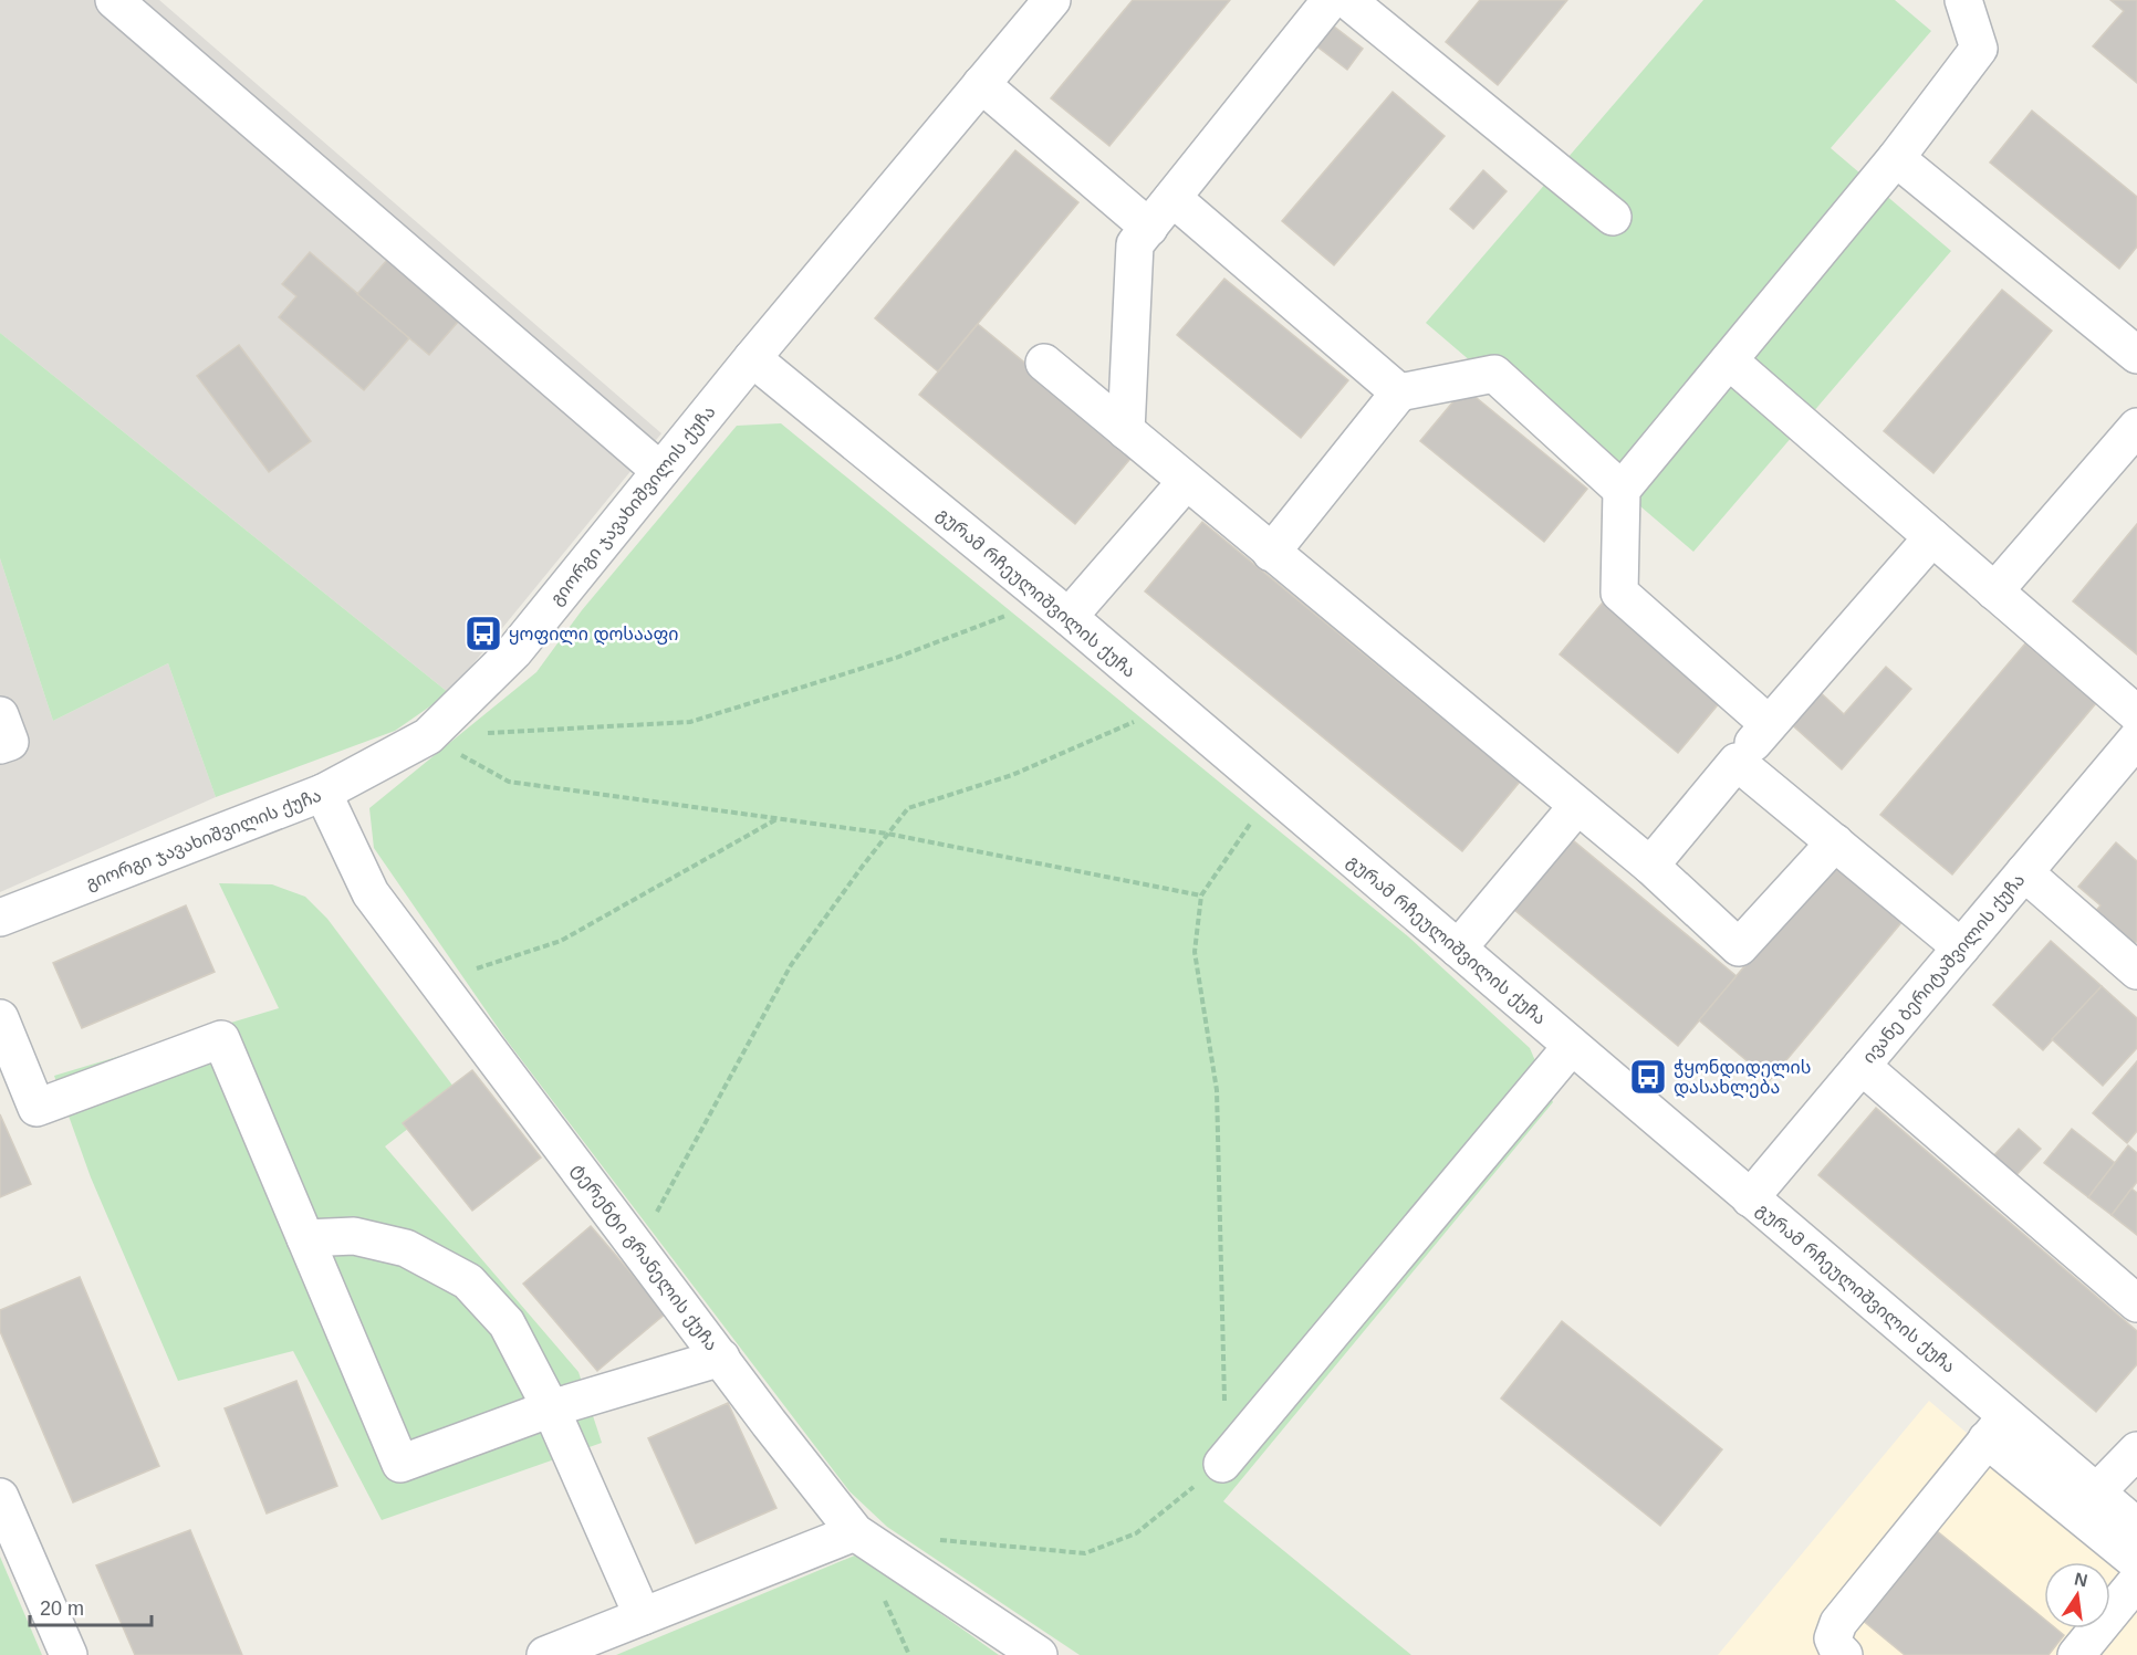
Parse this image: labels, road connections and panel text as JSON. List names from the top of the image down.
{
  "streets": {
    "street": [
      "გიორგი ჯავახიშვილის ქუჩა",
      "გურამ რჩეულიშვილის ქუჩა",
      "ივანე ბერიტაშვილის ქუჩა",
      "ტერენტი გრანელის ქუჩა"
    ]
  },
  "crossings": [
    ["გიორგი ჯავახიშვილის ქუჩა", "გურამ რჩეულიშვილის ქუჩა"],
    ["გიორგი ჯავახიშვილის ქუჩა", "ტერენტი გრანელის ქუჩა"],
    ["გურამ რჩეულიშვილის ქუჩა", "ივანე ბერიტაშვილის ქუჩა"]
  ],
  "places": {
    "bus stop": ["ყოფილი დოსააფი", "ჭყონდიდელის დასახლება"]
  },
  "scale_bar": "20 m",
  "north": "top"
}
